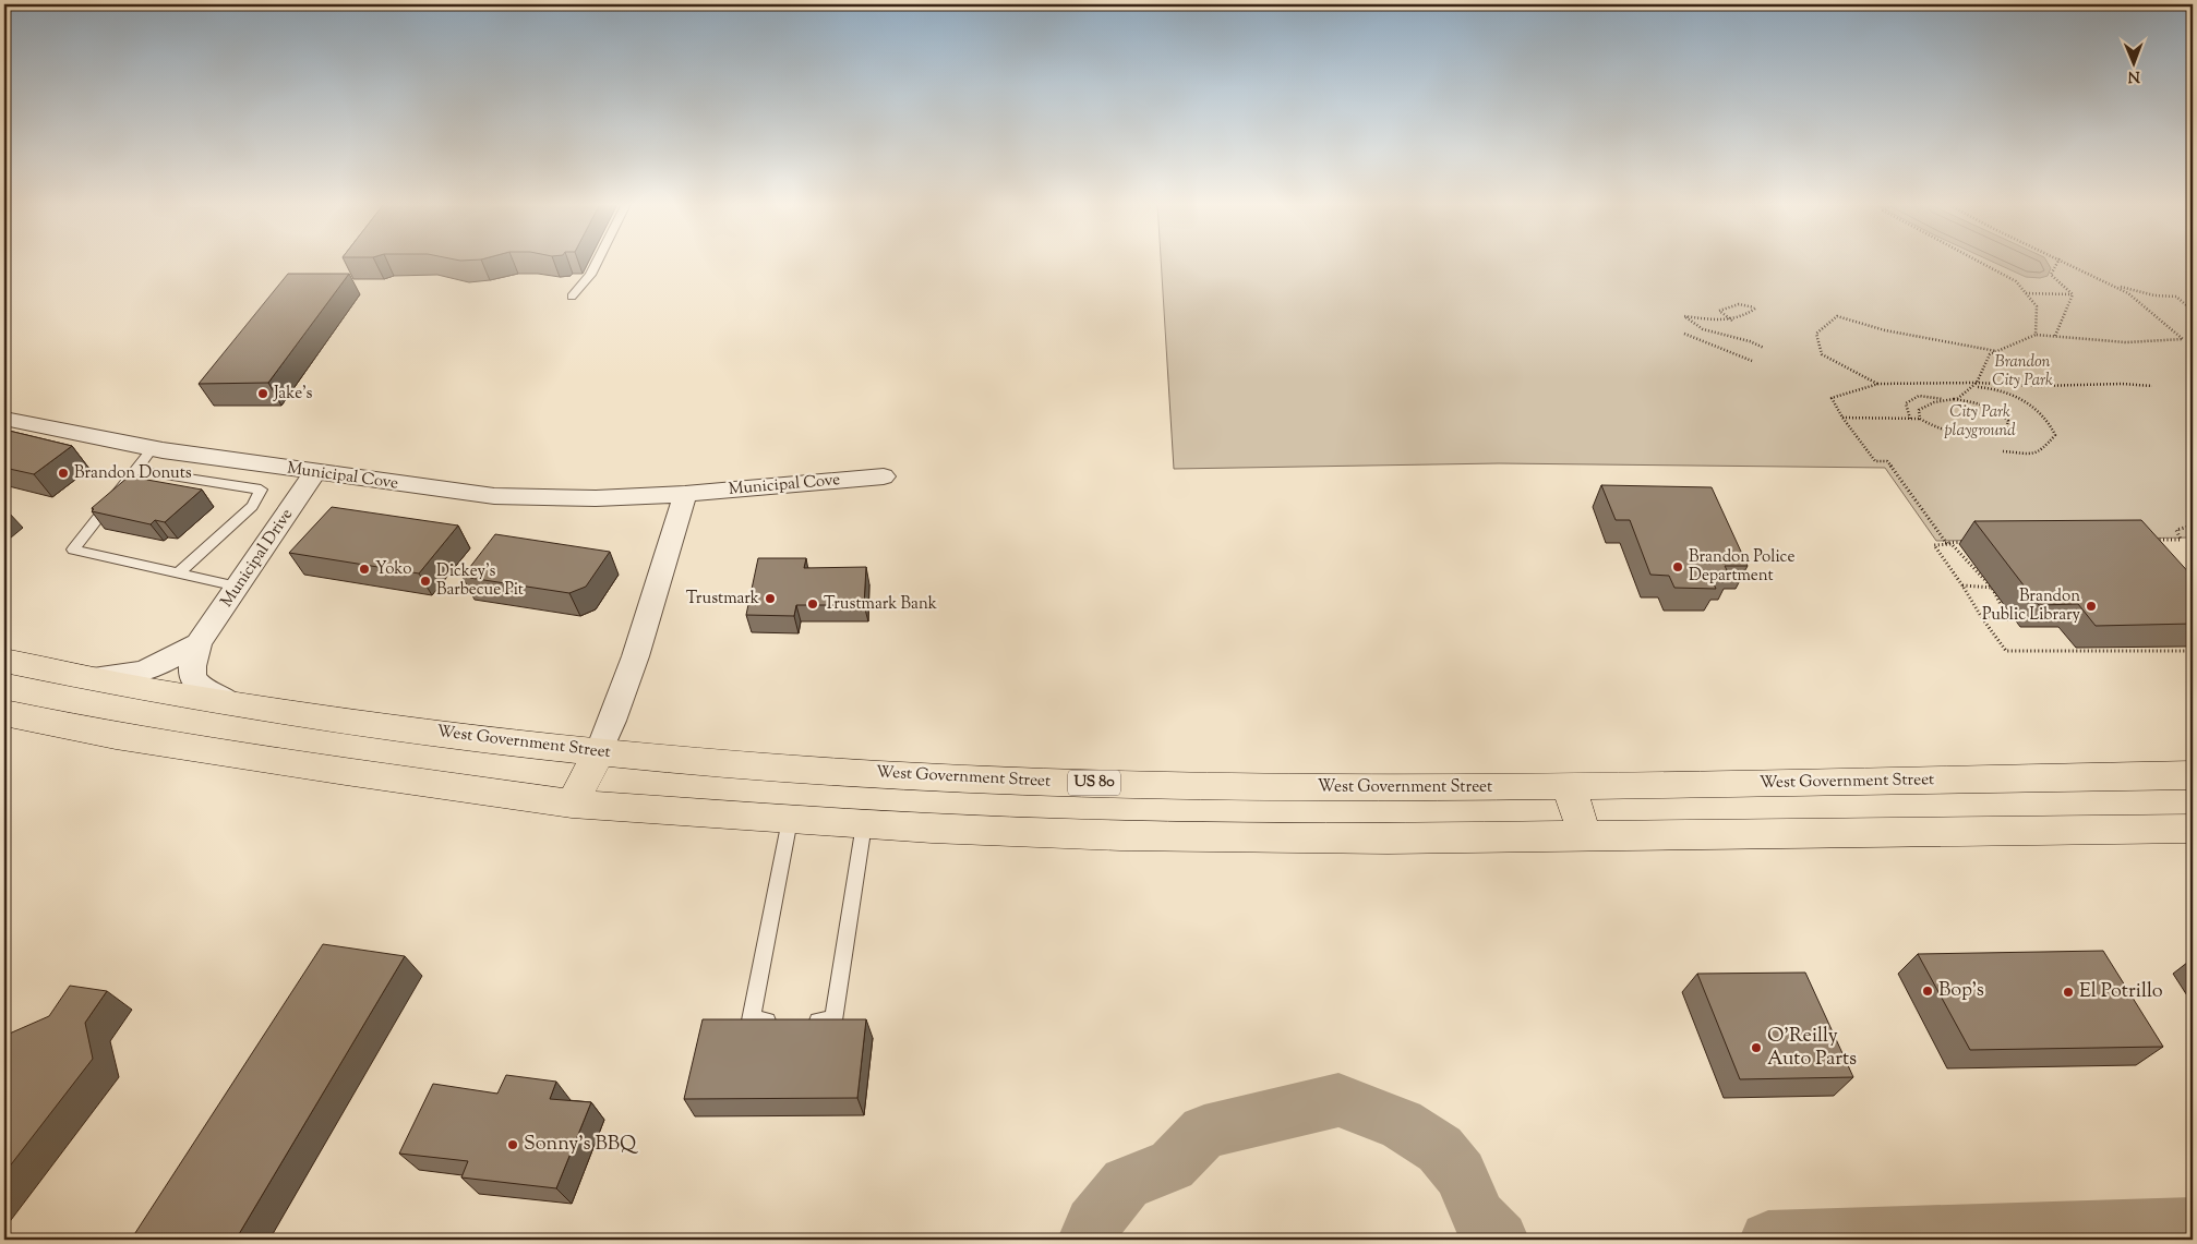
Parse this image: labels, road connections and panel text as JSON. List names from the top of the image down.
{
  "streets": {
    "main road": ["West Government Street", "US 80"],
    "street": ["Municipal Cove", "Municipal Drive"]
  },
  "crossings": [
    ["Municipal Cove", "Municipal Drive"],
    ["Municipal Drive", "West Government Street"]
  ],
  "parks": ["Brandon City Park", "City Park playground"],
  "places": [
    "Jake's",
    "Brandon Donuts",
    "Brandon Police Department",
    "Yoko",
    "Dickey's Barbecue Pit",
    "Trustmark",
    "Trustmark Bank",
    "Brandon Public Library",
    "Bop's",
    "El Potrillo",
    "O'Reilly Auto Parts",
    "Sonny's BBQ"
  ],
  "north": "bottom"
}
